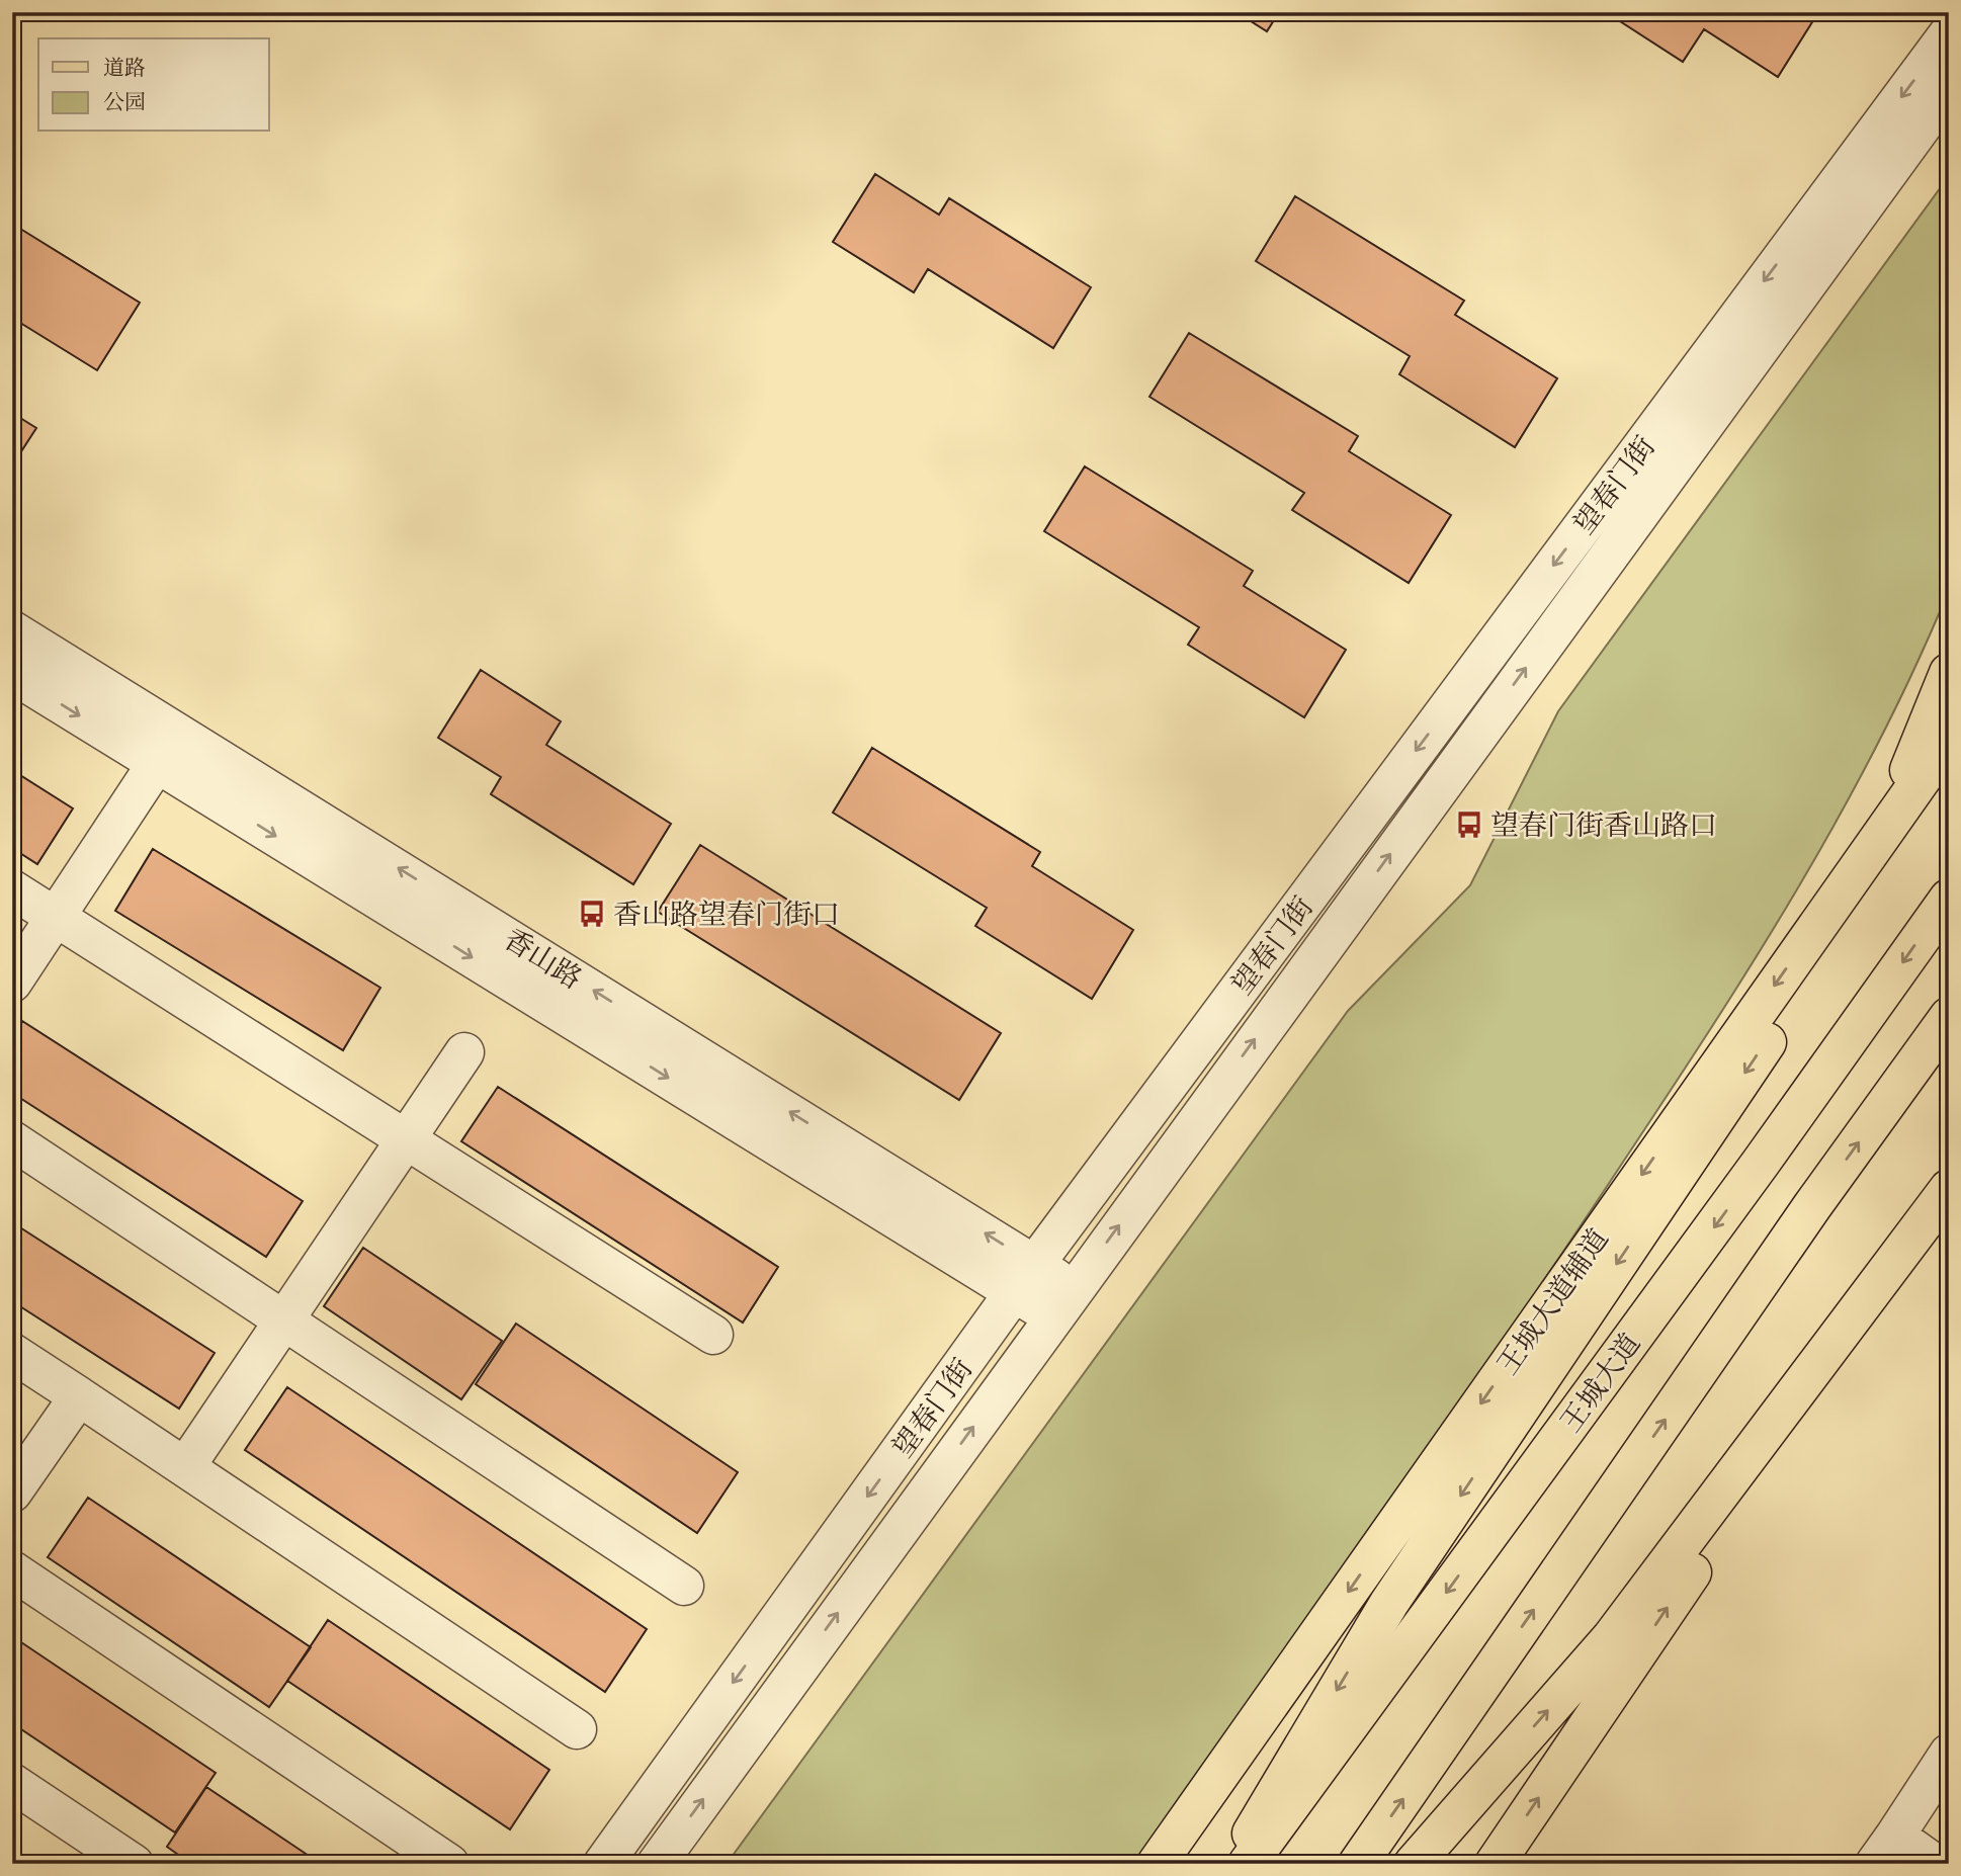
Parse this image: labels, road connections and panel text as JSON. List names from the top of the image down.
{
  "streets": {
    "main road": ["王城大道辅道", "王城大道"],
    "street": ["望春门街", "香山路"]
  },
  "crossings": [
    ["望春门街", "香山路"]
  ],
  "places": {
    "bus stop": ["望春门街香山路口", "香山路望春门街口"]
  },
  "legend": ["道路", "公园"]
}
